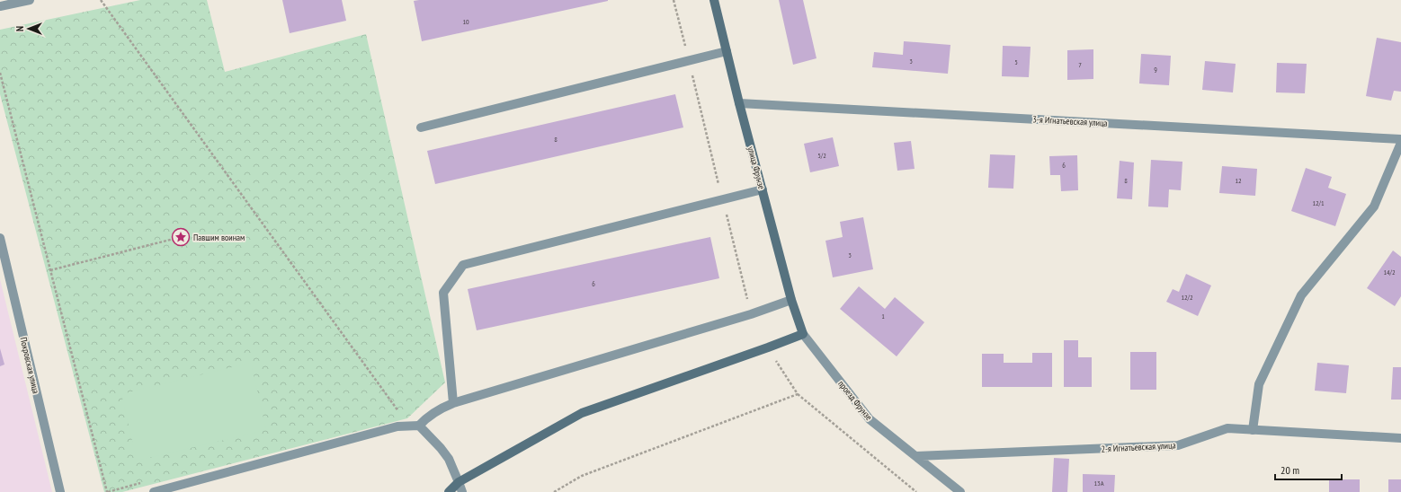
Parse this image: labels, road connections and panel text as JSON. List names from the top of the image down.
{
  "streets": {
    "main road": ["улица Фрунзе"],
    "street": [
      "3-я Игнатьевская улица",
      "Покровская улица",
      "проезд Фрунзе",
      "2-я Игнатьевская улица"
    ]
  },
  "crossings": [
    ["3-я Игнатьевская улица", "улица Фрунзе"],
    ["улица Фрунзе", "проезд Фрунзе"],
    ["проезд Фрунзе", "2-я Игнатьевская улица"]
  ],
  "places": {
    "place": ["Павшим воинам"]
  },
  "house_numbers": [
    "10",
    "3",
    "5",
    "7",
    "9",
    "8",
    "5/2",
    "6",
    "8",
    "12",
    "12/1",
    "3",
    "14/2",
    "6",
    "12/2",
    "1",
    "13А"
  ],
  "scale_bar": "20 m",
  "north": "left"
}
